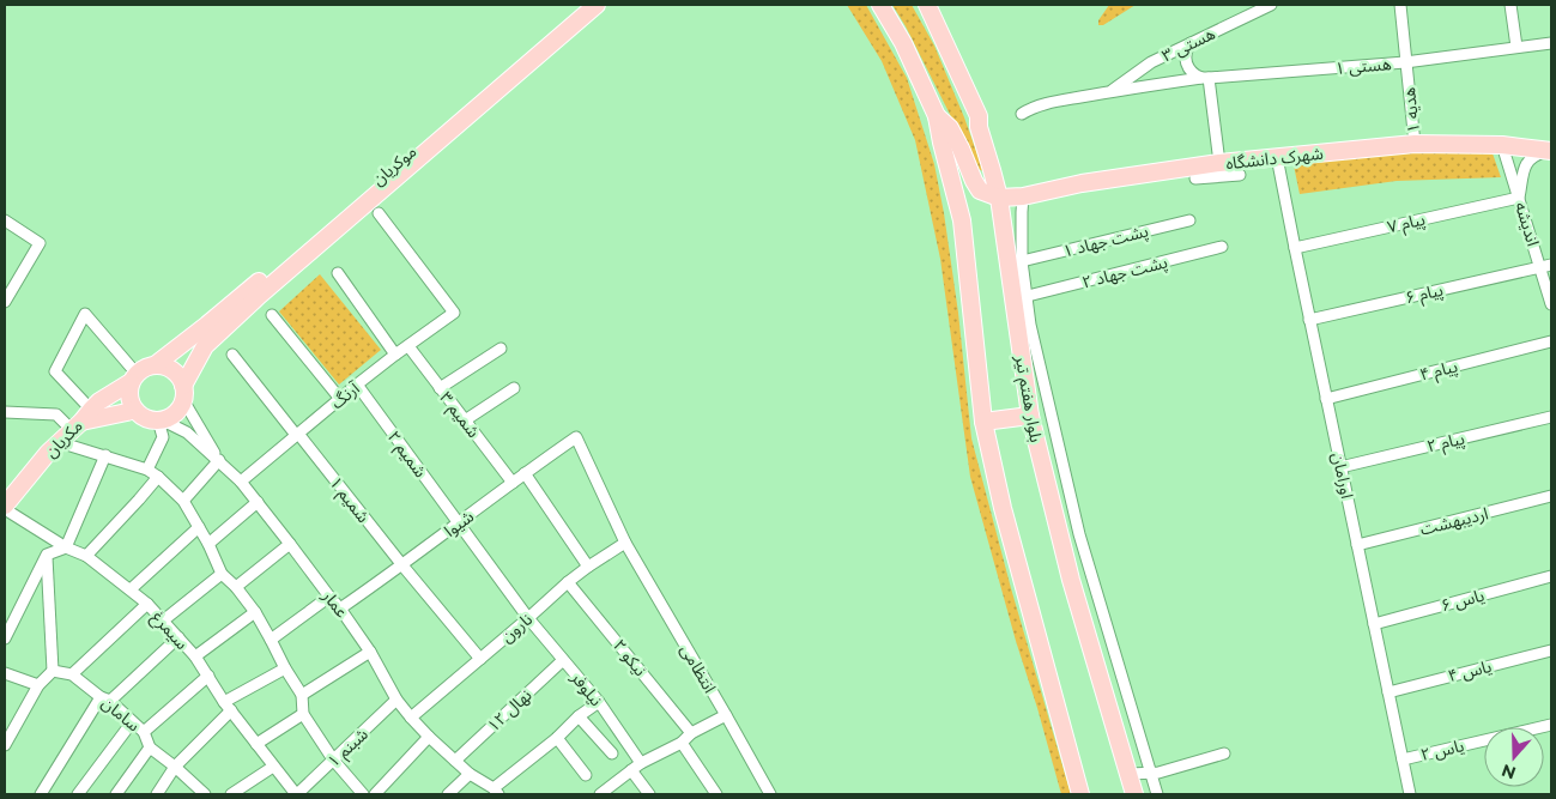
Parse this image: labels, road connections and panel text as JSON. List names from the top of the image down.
{
  "streets": {
    "main road": [
      "شهرک دانشگاه",
      "موکریان",
      "بلوار هفتم تیر",
      "مکریان"
    ],
    "street": [
      "هستی ۳",
      "هستی ۱",
      "هدیه ۱",
      "پیام ۷",
      "اندیشه",
      "پشت جهاد ۱",
      "پشت جهاد ۲",
      "پیام ۶",
      "پیام ۴",
      "آرنگ",
      "شمیم ۳",
      "پیام ۲",
      "شمیم ۲",
      "اورامان",
      "شمیم ۱",
      "اردیبهشت",
      "شیوا",
      "یاس ۶",
      "عمار",
      "نارون",
      "سیمرغ",
      "نیکو ۲",
      "انتظامی",
      "یاس ۴",
      "نیلوفر",
      "نهال ۱۲",
      "سامان",
      "شبنم ۱",
      "یاس ۲"
    ]
  },
  "crossings": [
    ["هستی ۳", "هستی ۱"],
    ["هستی ۱", "هدیه ۱"],
    ["هدیه ۱", "شهرک دانشگاه"],
    ["شهرک دانشگاه", "اندیشه"],
    ["شهرک دانشگاه", "بلوار هفتم تیر"],
    ["شهرک دانشگاه", "اورامان"],
    ["موکریان", "مکریان"],
    ["موکریان", "عمار"],
    ["پیام ۷", "اندیشه"],
    ["پیام ۷", "اورامان"],
    ["اندیشه", "پیام ۶"],
    ["پیام ۶", "اورامان"],
    ["پیام ۴", "اورامان"],
    ["آرنگ", "شمیم ۳"],
    ["آرنگ", "شمیم ۲"],
    ["آرنگ", "شمیم ۱"],
    ["آرنگ", "عمار"],
    ["شمیم ۳", "شیوا"],
    ["مکریان", "عمار"],
    ["مکریان", "سیمرغ"],
    ["پیام ۲", "اورامان"],
    ["شمیم ۲", "شیوا"],
    ["شمیم ۲", "نارون"],
    ["شمیم ۲", "نیلوفر"],
    ["اورامان", "اردیبهشت"],
    ["اورامان", "یاس ۶"],
    ["اورامان", "یاس ۴"],
    ["اورامان", "یاس ۲"],
    ["شمیم ۱", "شیوا"],
    ["شمیم ۱", "نارون"],
    ["شیوا", "عمار"],
    ["شیوا", "انتظامی"],
    ["عمار", "نارون"],
    ["عمار", "نهال ۱۲"],
    ["عمار", "شبنم ۱"],
    ["نارون", "نیکو ۲"],
    ["نارون", "انتظامی"],
    ["نارون", "نیلوفر"],
    ["سیمرغ", "شبنم ۱"],
    ["نیلوفر", "نهال ۱۲"]
  ],
  "north": "bottom"
}
